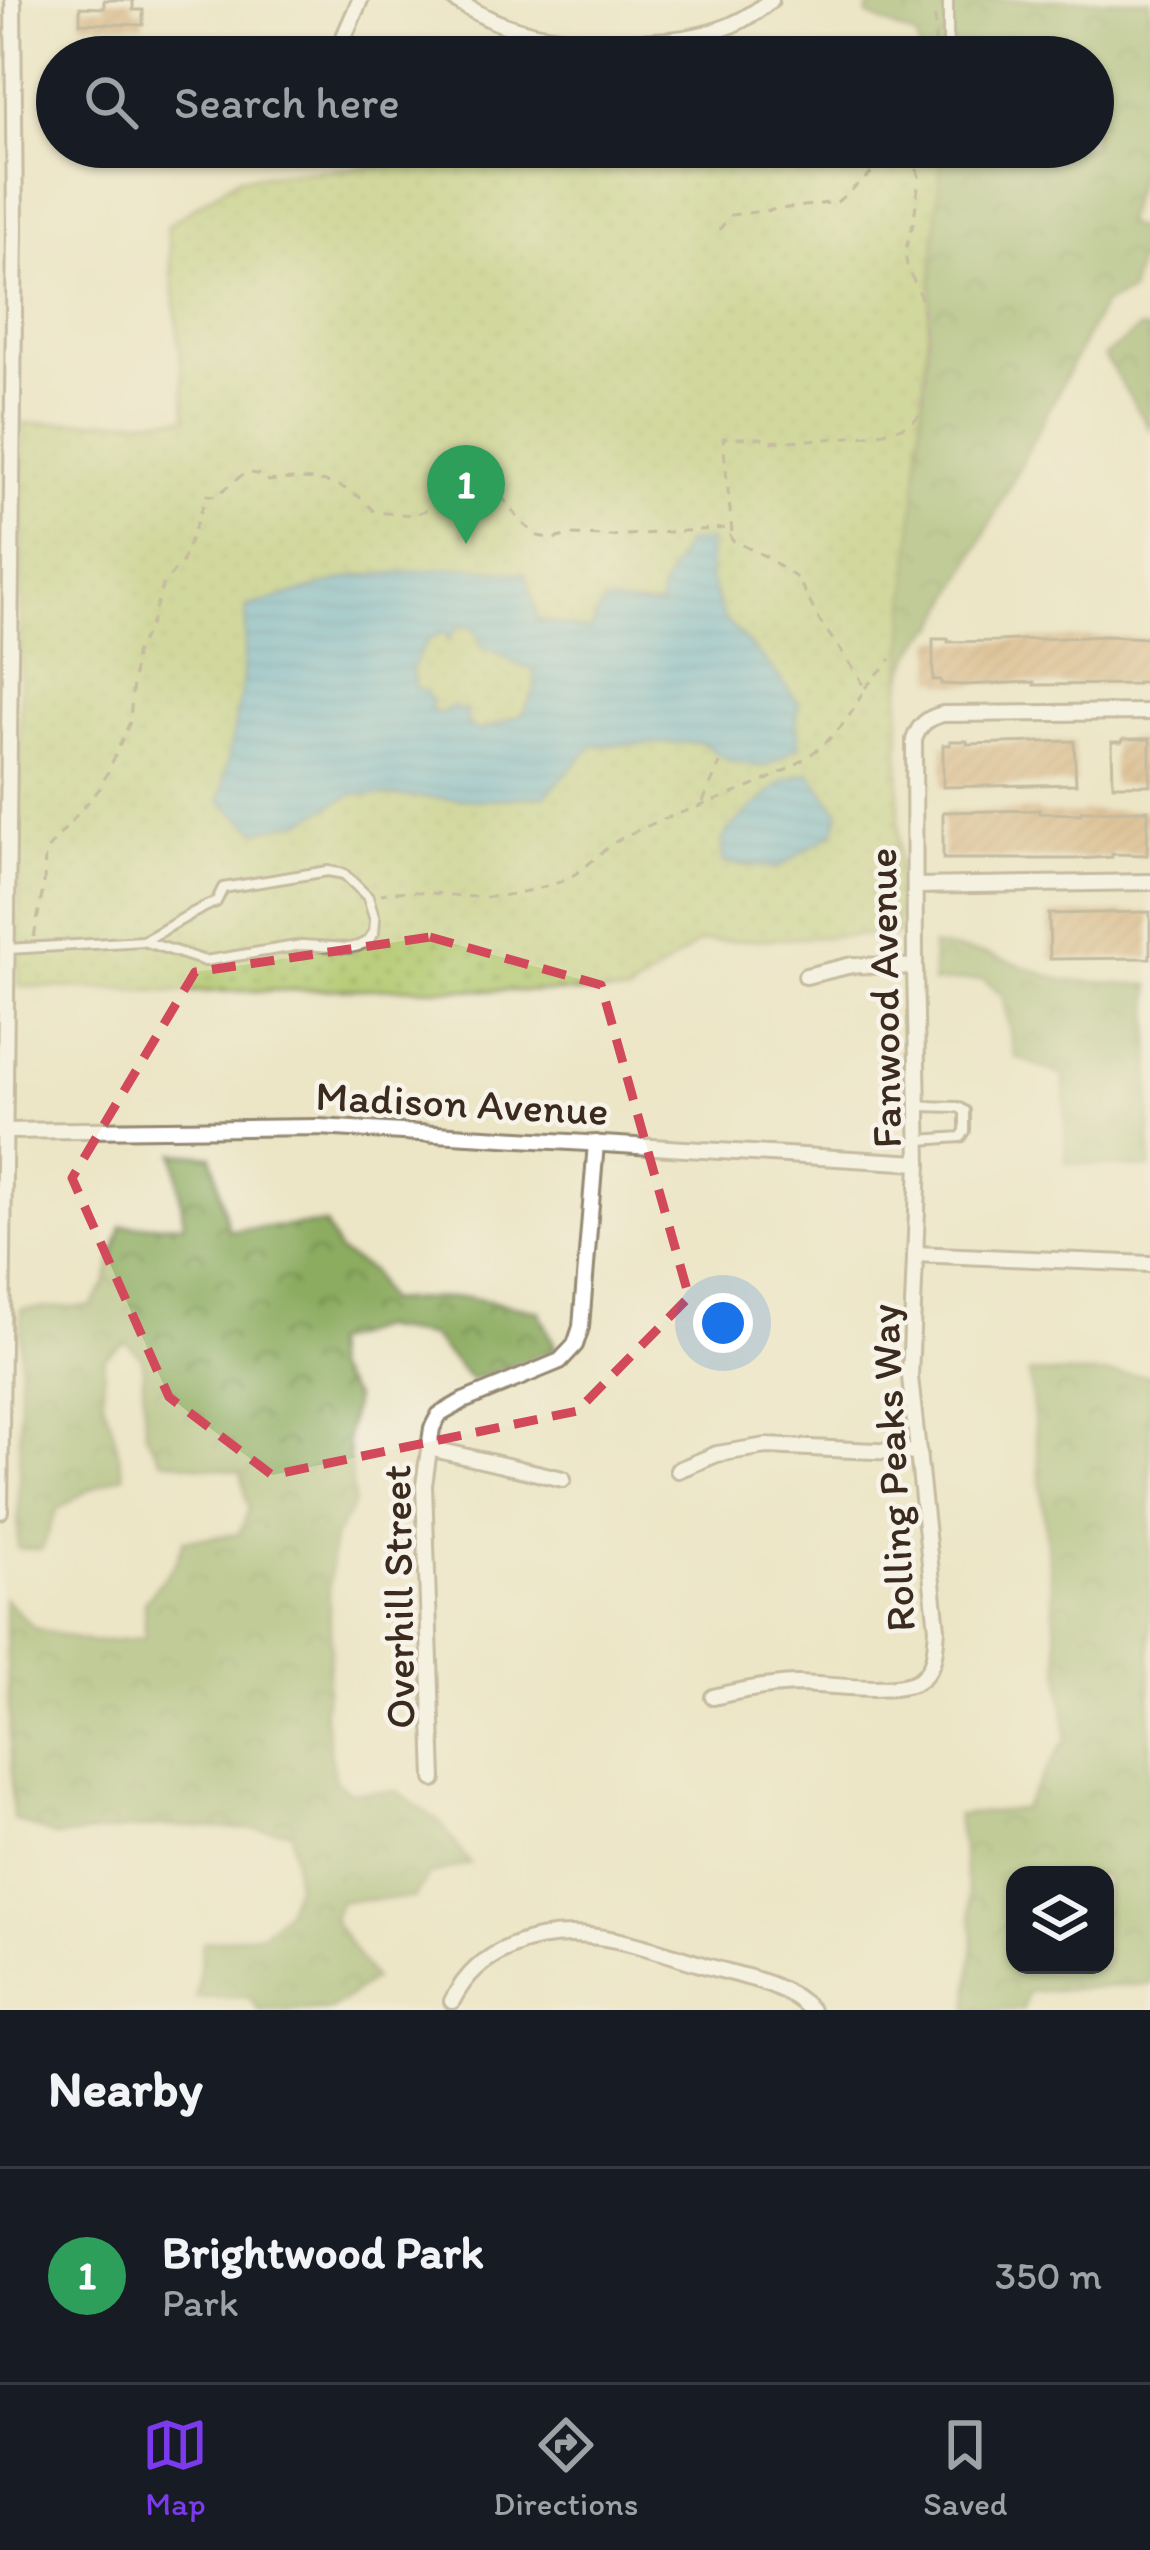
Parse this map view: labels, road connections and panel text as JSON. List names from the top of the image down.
{
  "streets": {
    "street": [
      "Fanwood Avenue",
      "Madison Avenue",
      "Rolling Peaks Way",
      "Overhill Street"
    ]
  },
  "crossings": [
    ["Fanwood Avenue", "Madison Avenue"],
    ["Fanwood Avenue", "Rolling Peaks Way"],
    ["Madison Avenue", "Overhill Street"]
  ],
  "page": {
    "search": "Search here",
    "pins": "1",
    "heading": "Nearby",
    "list": [
      {
        "mark": "1",
        "name": "Brightwood Park",
        "note": "Park",
        "value": "350 m"
      }
    ],
    "nav": ["Map", "Directions", "Saved"]
  }
}
